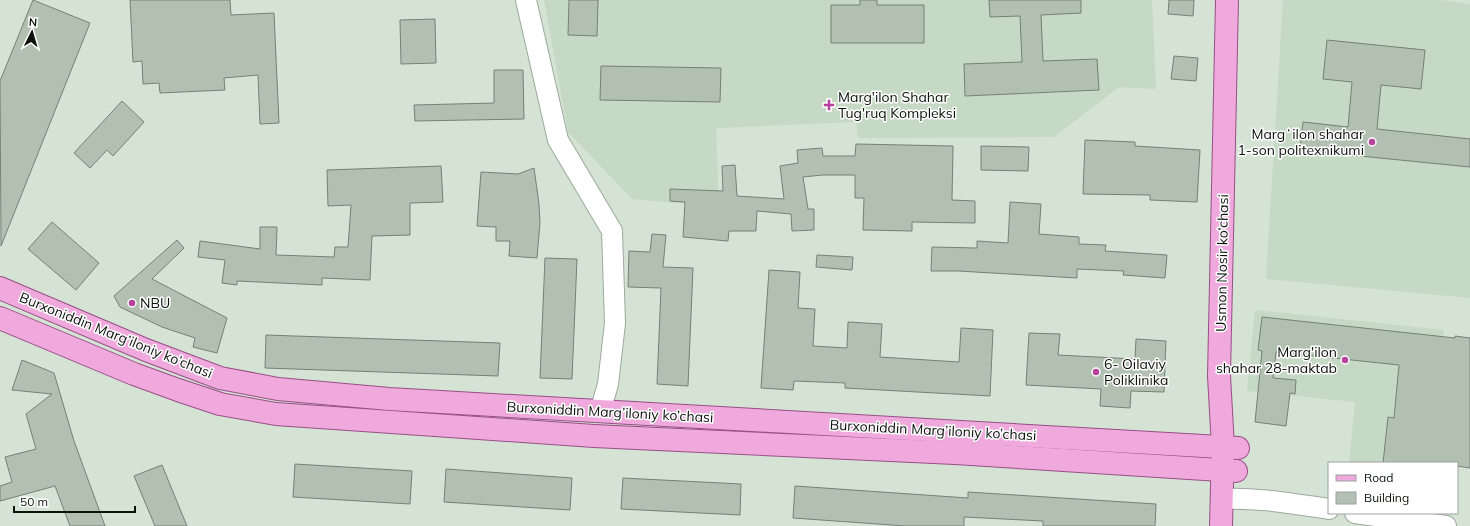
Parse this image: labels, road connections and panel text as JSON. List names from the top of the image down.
{
  "streets": {
    "main road": ["Usmon Nosir ko‘chasi", "Burxoniddin Marg’iloniy ko’chasi"]
  },
  "crossings": [
    ["Usmon Nosir ko‘chasi", "Burxoniddin Marg’iloniy ko’chasi"]
  ],
  "places": {
    "health": ["Marg'ilon Shahar Tug'ruq Kompleksi"],
    "other": [
      "Margʻilon shahar 1-son politexnikumi",
      "NBU",
      "Marg'ilon shahar 28-maktab",
      "6- Oilaviy Poliklinika"
    ]
  },
  "legend": ["Road", "Building"],
  "scale_bar": "50 m",
  "north": "top"
}
